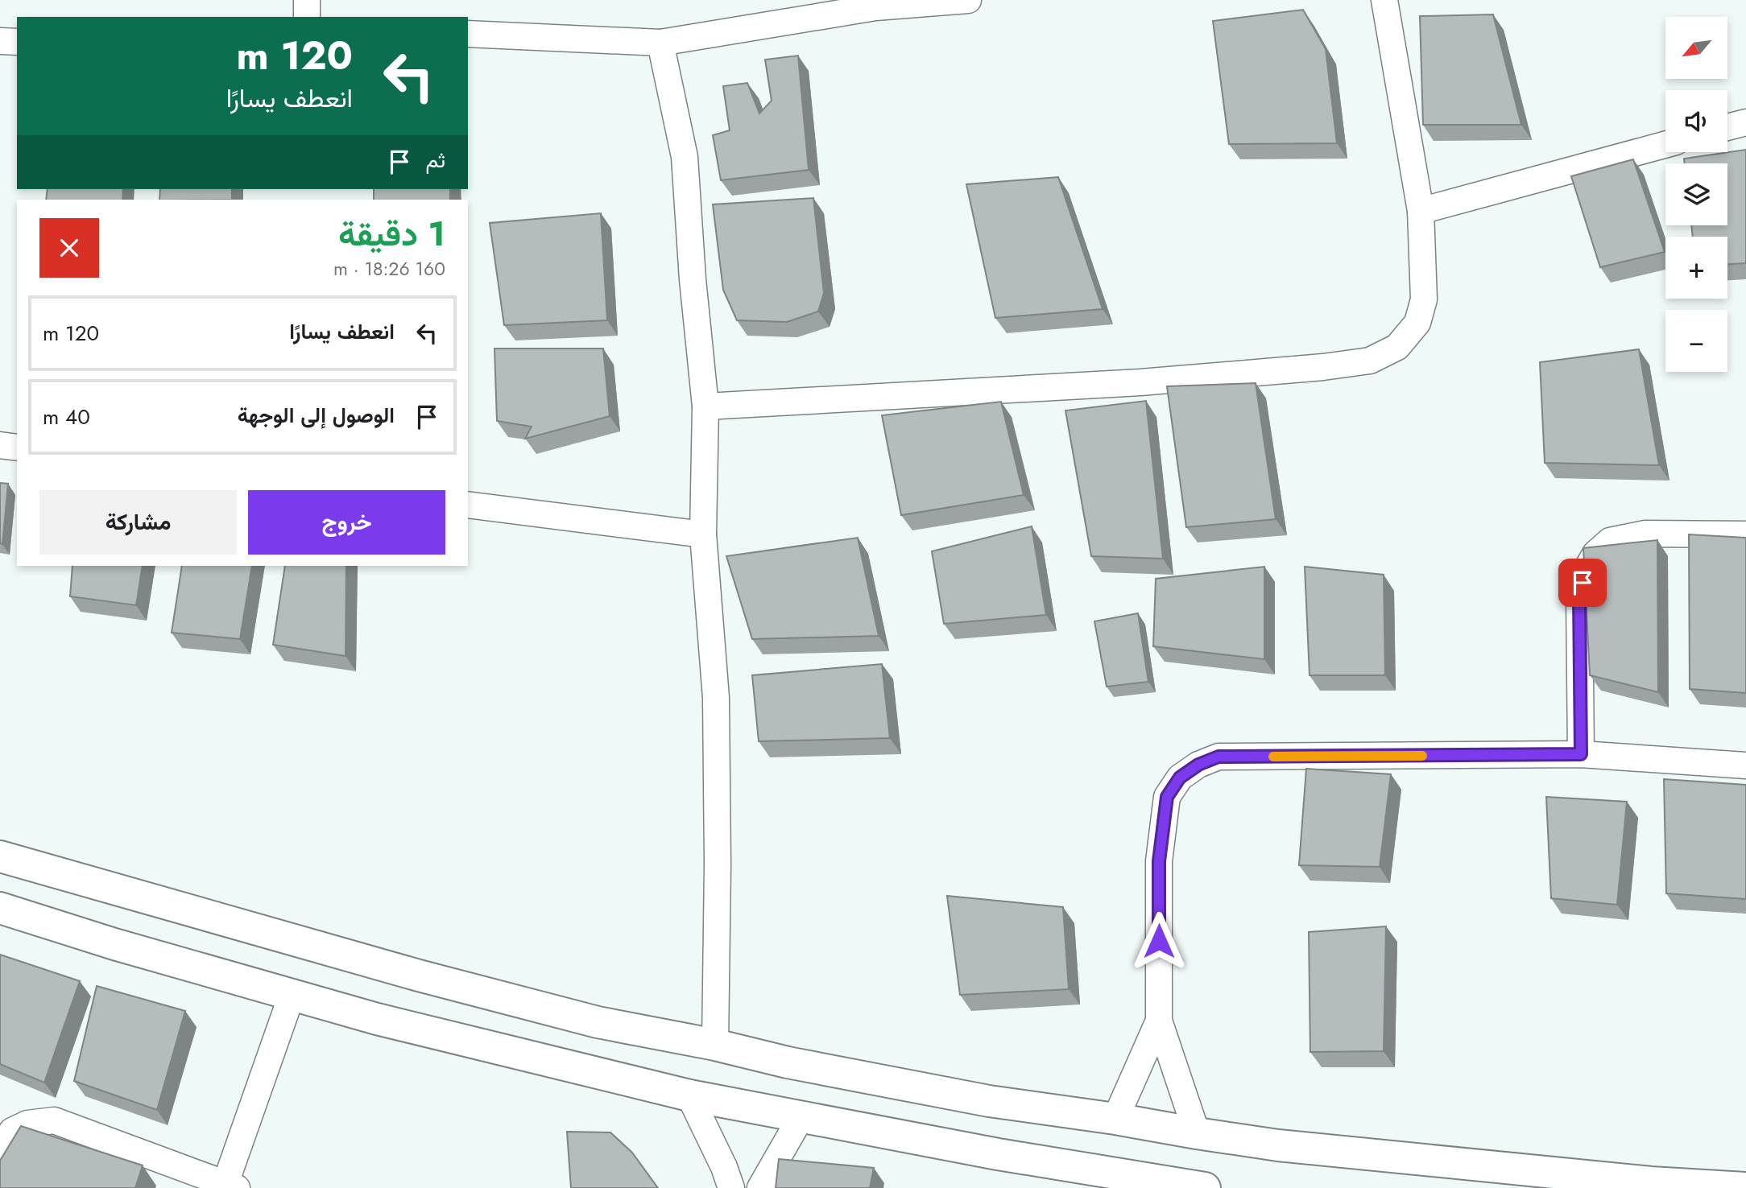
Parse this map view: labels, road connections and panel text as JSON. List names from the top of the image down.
{
  "north": "bottom left",
  "page": {
    "map_buttons": ["+", "−"],
    "turn": ["120 m", "انعطف يسارًا"],
    "then": "ثم",
    "heading": ["1 دقيقة", "160 m · 18:26"],
    "list": [
      {
        "name": "انعطف يسارًا",
        "value": "120 m"
      },
      {
        "name": "الوصول إلى الوجهة",
        "value": "40 m"
      }
    ],
    "buttons": ["خروج", "مشاركة"]
  }
}
